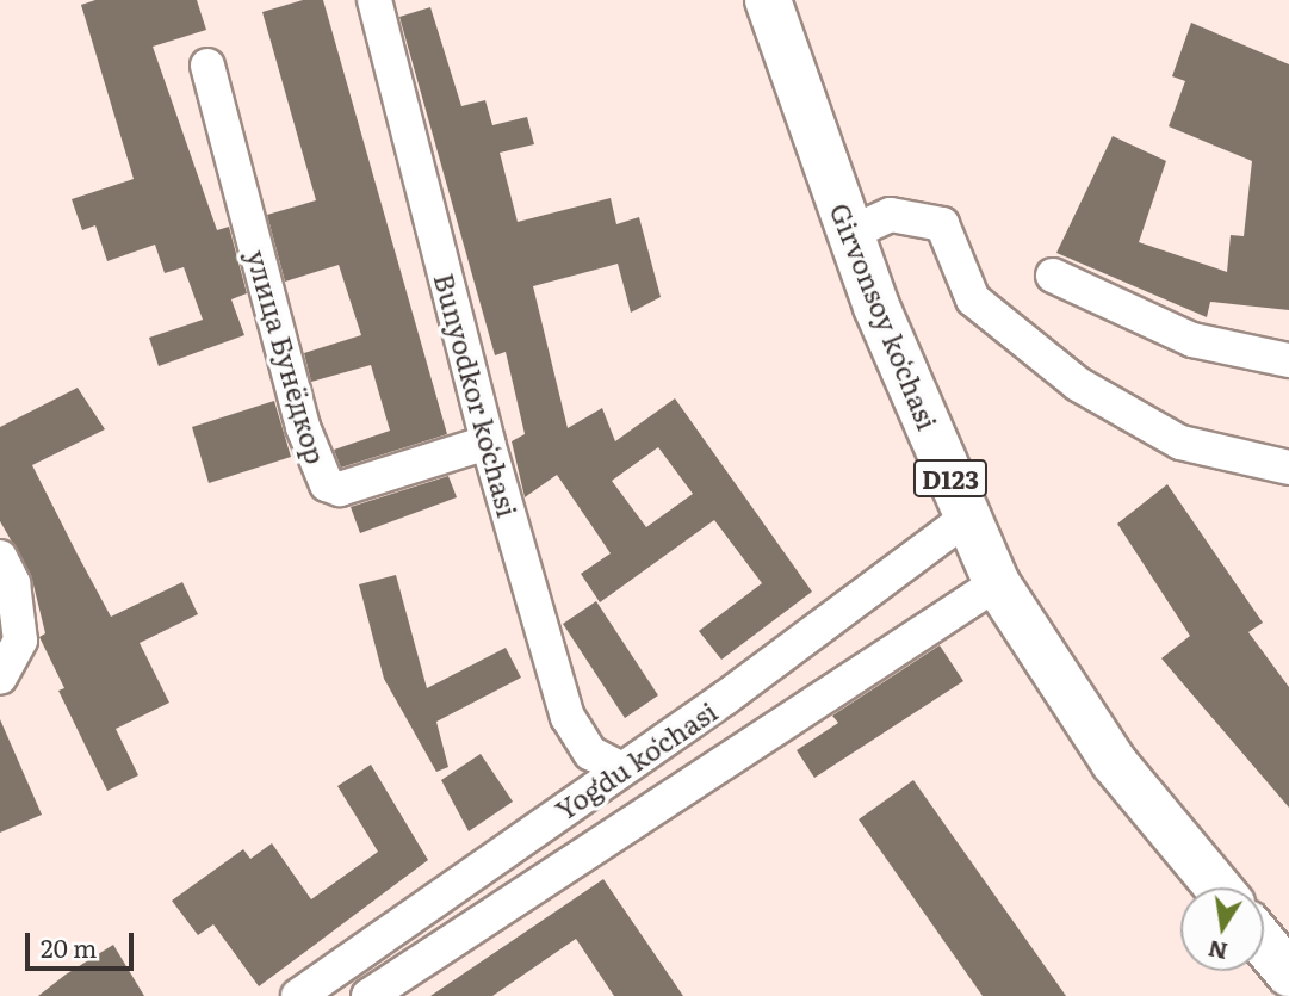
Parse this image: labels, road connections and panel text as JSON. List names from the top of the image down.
{
  "streets": {
    "main road": ["Girvonsoy koʻchasi", "D123"],
    "street": ["улица Бунёдкор", "Bunyodkor koʻchasi", "Yogʻdu koʻchasi"]
  },
  "crossings": [
    ["Girvonsoy koʻchasi", "Yogʻdu koʻchasi"],
    ["улица Бунёдкор", "Bunyodkor koʻchasi"],
    ["Bunyodkor koʻchasi", "Yogʻdu koʻchasi"]
  ],
  "scale_bar": "20 m",
  "north": "bottom"
}
